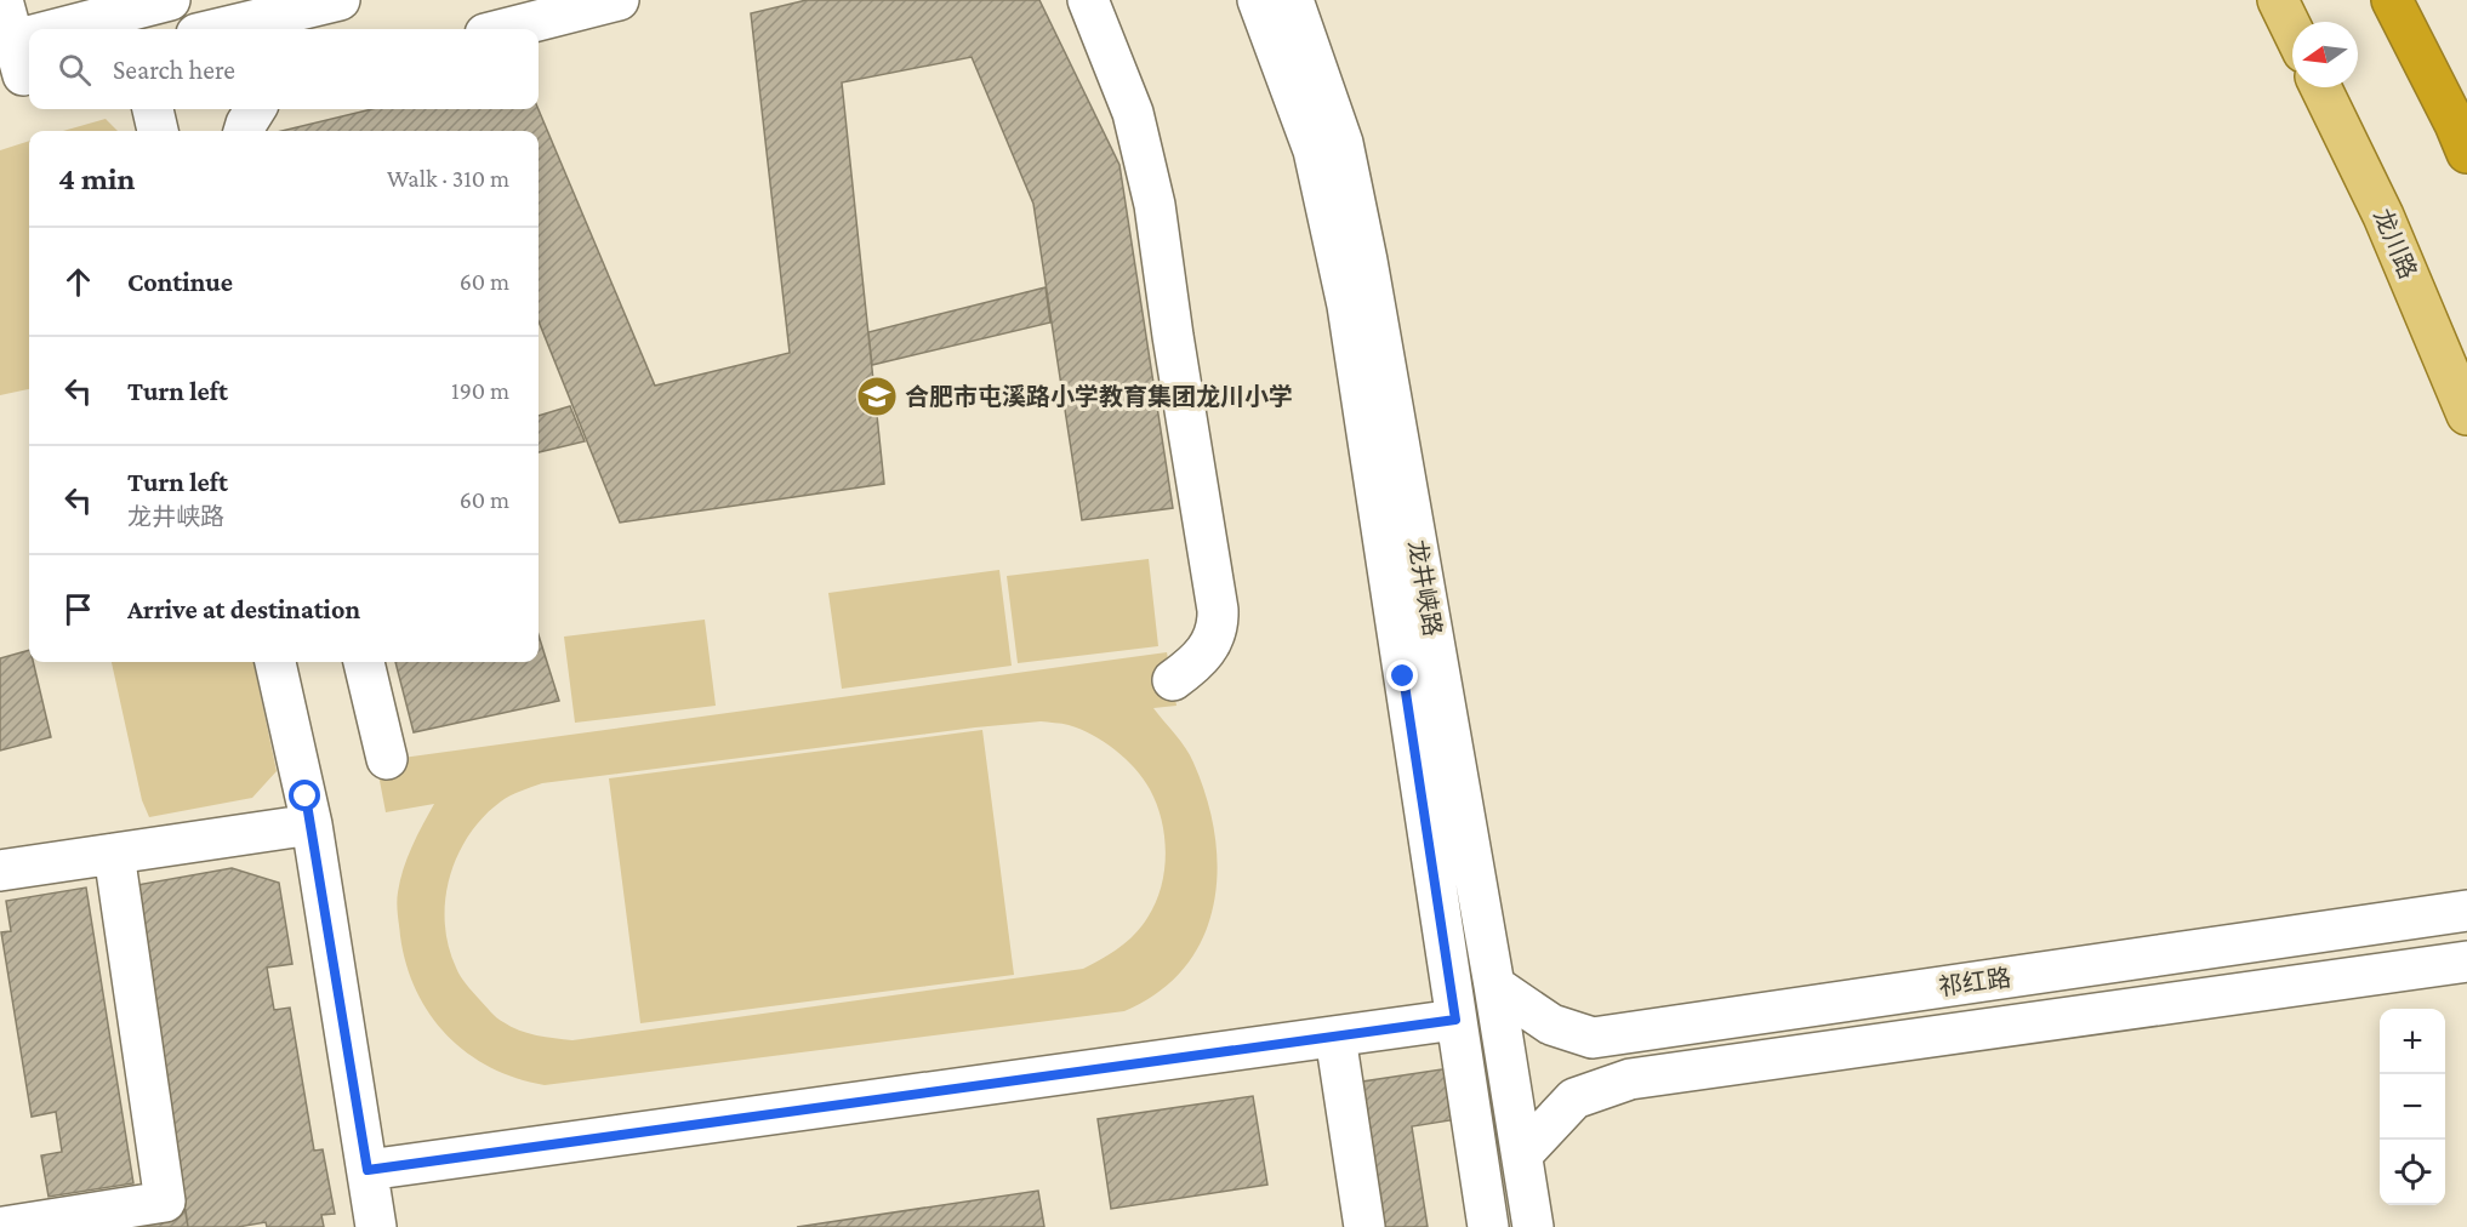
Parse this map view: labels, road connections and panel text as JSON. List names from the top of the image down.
{
  "streets": {
    "main road": ["龙川路"],
    "street": ["龙井峡路", "祁红路"]
  },
  "crossings": [
    ["龙井峡路", "祁红路"]
  ],
  "places": {
    "school or university": ["合肥市屯溪路小学教育集团龙川小学"]
  },
  "north": "left",
  "page": {
    "search": "Search here",
    "heading": ["4 min", "Walk · 310 m"],
    "list": [
      ["Continue", "60 m"],
      ["Turn left", "190 m"],
      ["Turn left", "龙井峡路", "60 m"],
      "Arrive at destination"
    ],
    "map_buttons": ["+", "−"]
  }
}
